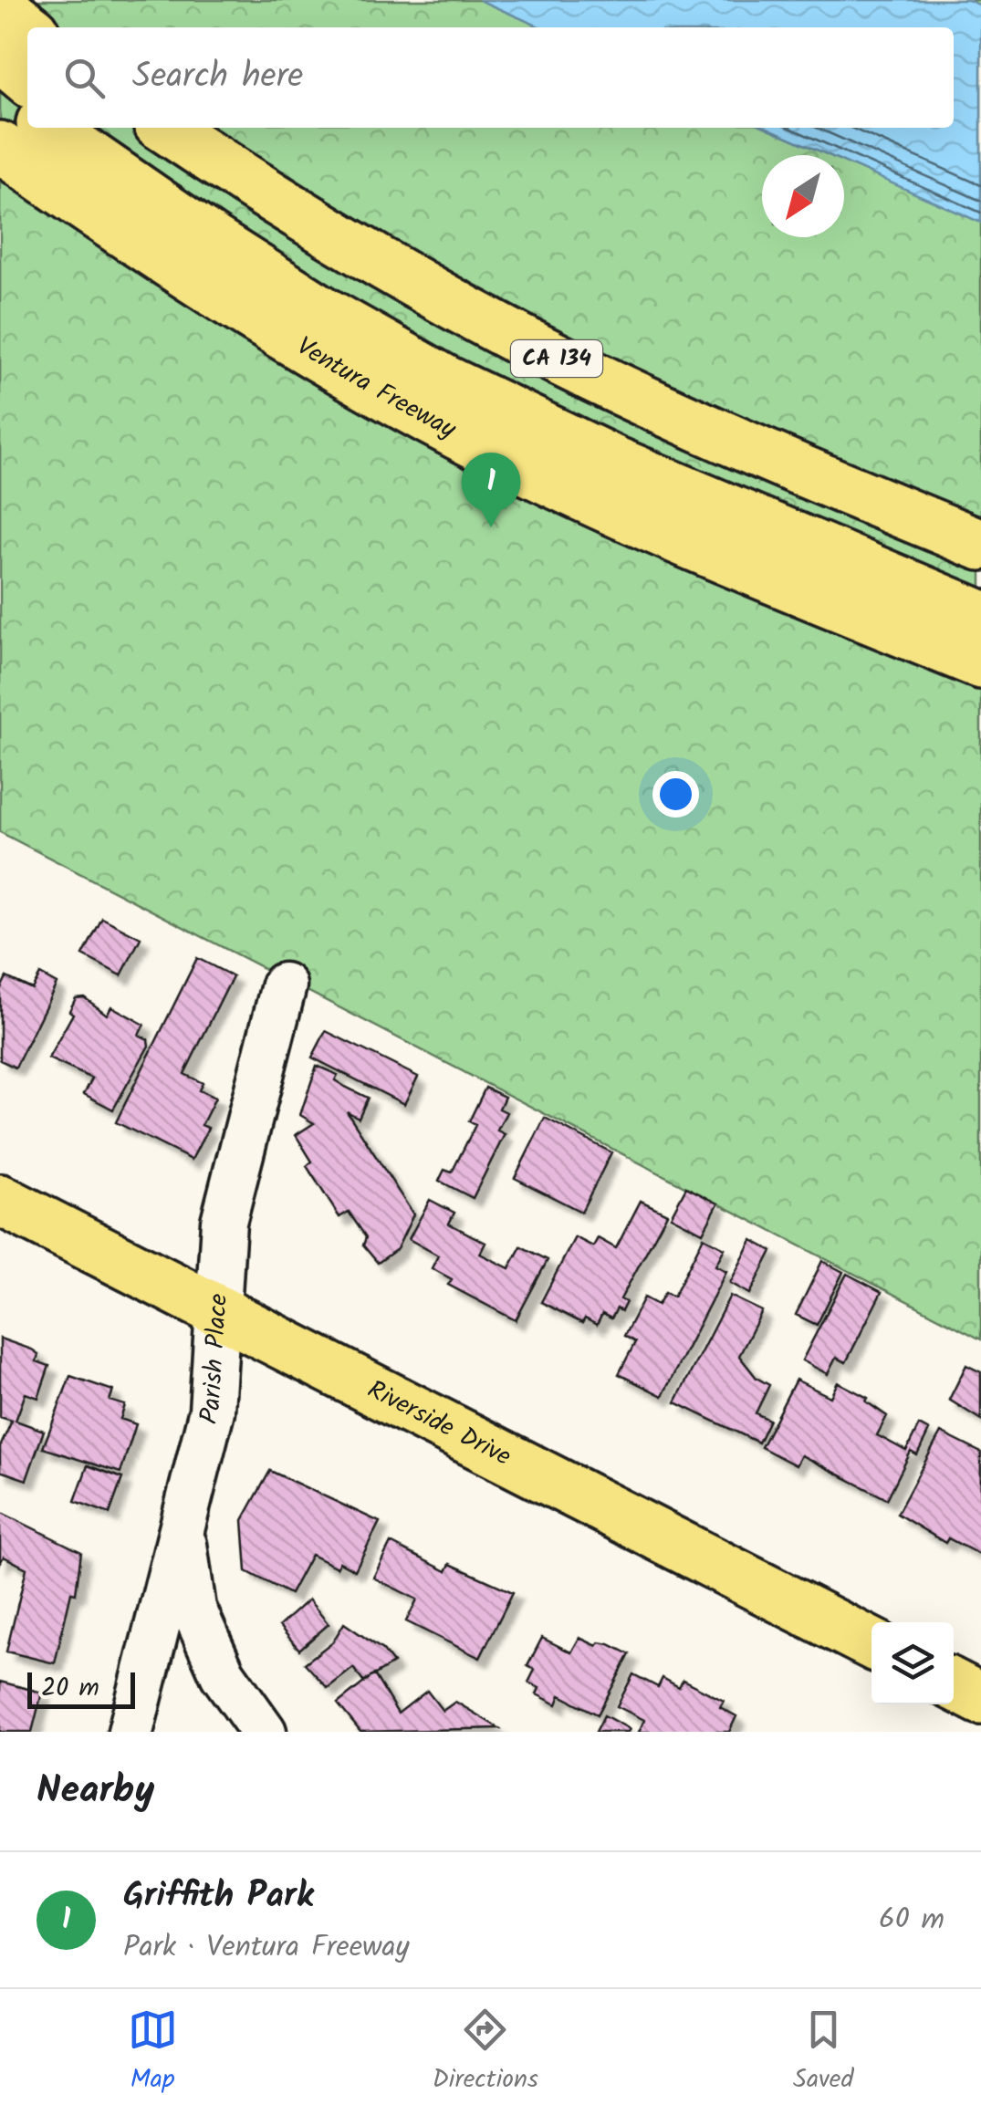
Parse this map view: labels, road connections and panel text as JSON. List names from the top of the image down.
{
  "streets": {
    "main road": ["CA 134", "Ventura Freeway", "Riverside Drive"],
    "street": ["Parish Place"]
  },
  "crossings": [
    ["Parish Place", "Riverside Drive"]
  ],
  "scale_bar": "20 m",
  "north": "bottom left",
  "page": {
    "search": "Search here",
    "pins": "1",
    "scale": "20 m",
    "heading": "Nearby",
    "list": [
      {
        "mark": "1",
        "name": "Griffith Park",
        "note": "Park · Ventura Freeway",
        "value": "60 m"
      }
    ],
    "nav": ["Map", "Directions", "Saved"]
  }
}
